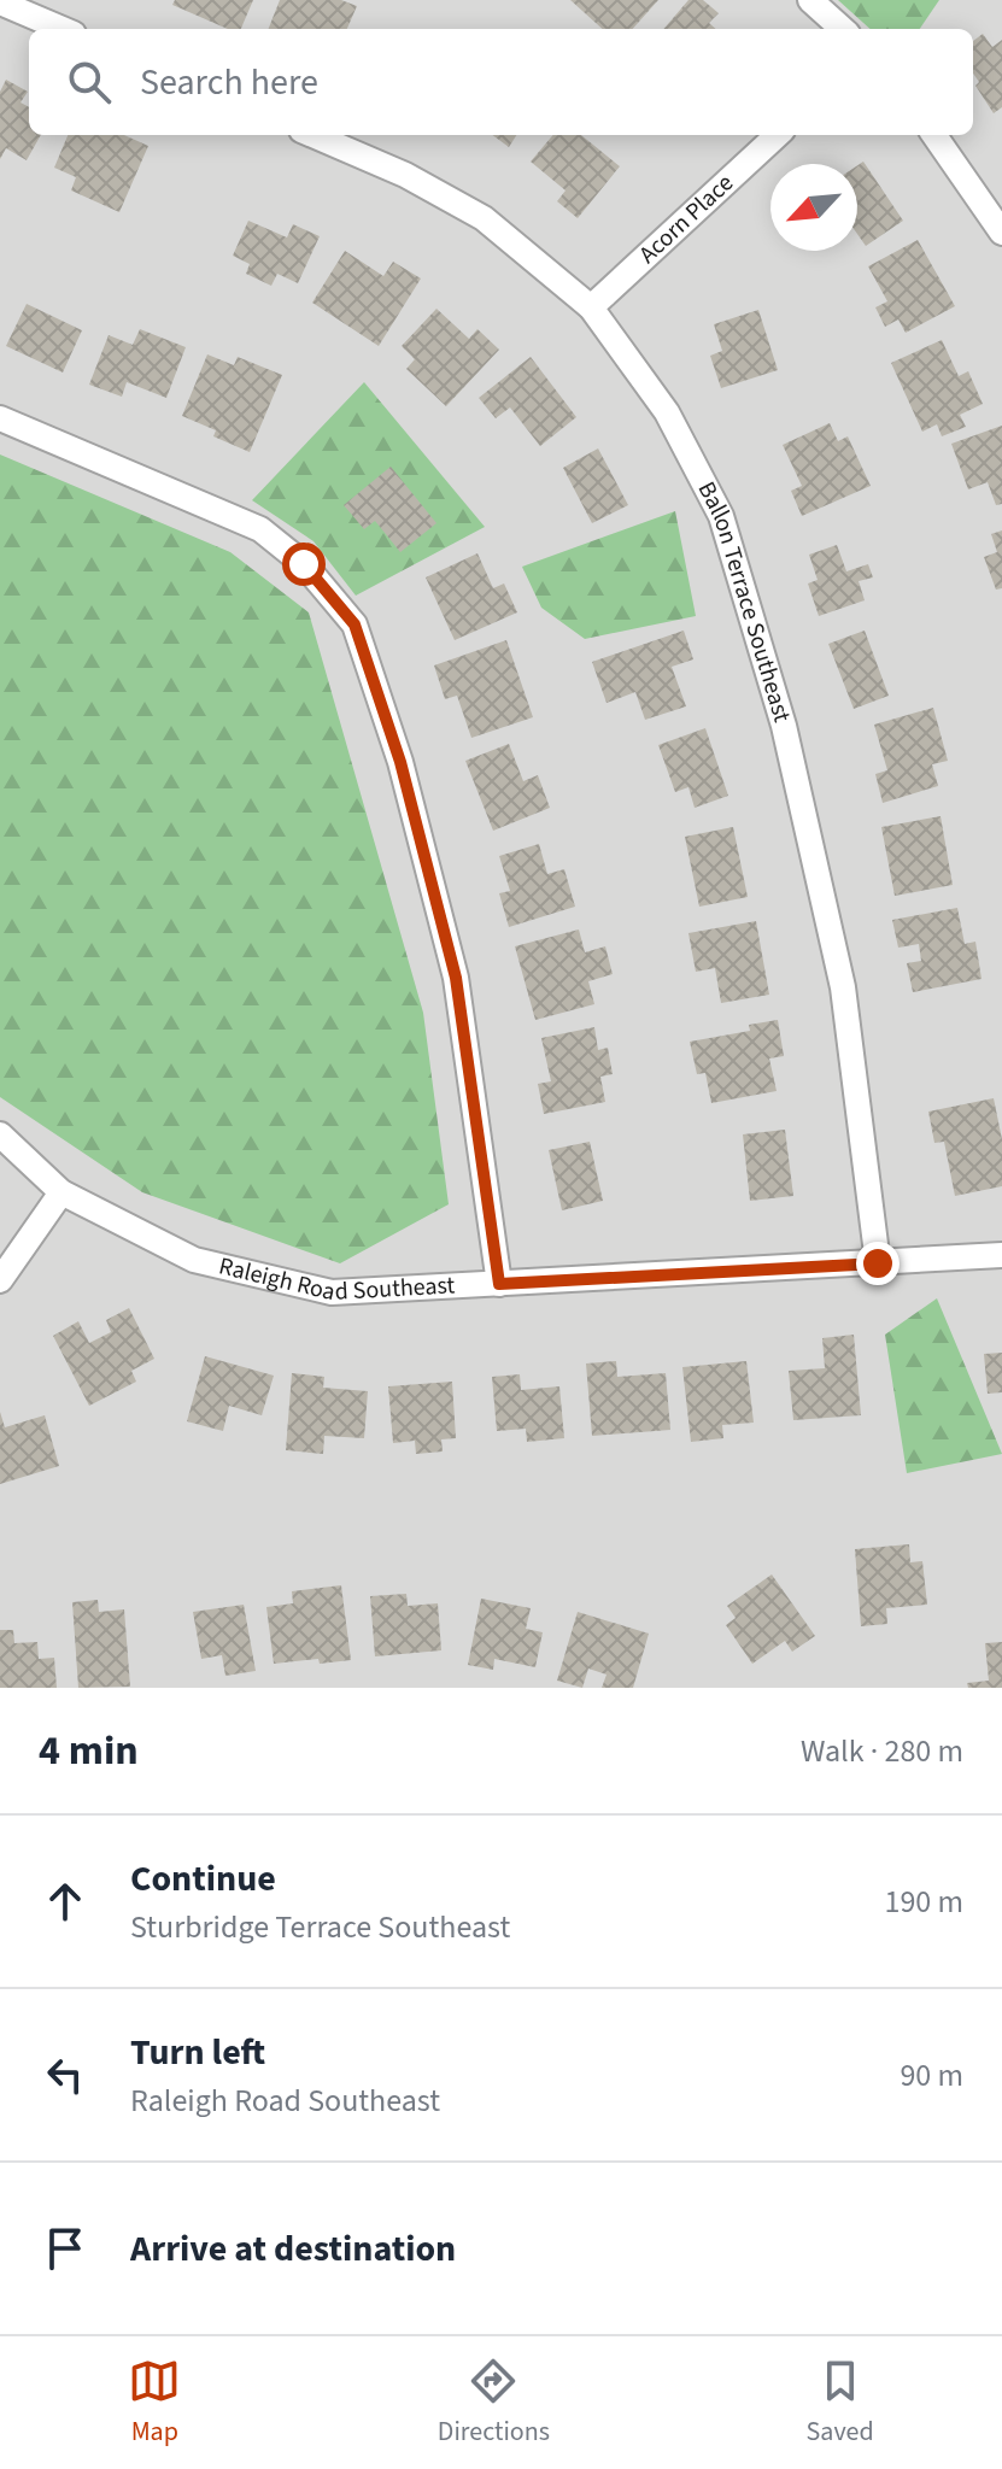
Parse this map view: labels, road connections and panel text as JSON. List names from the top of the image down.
{
  "streets": {
    "street": ["Acorn Place", "Ballon Terrace Southeast", "Raleigh Road Southeast"]
  },
  "crossings": [
    ["Acorn Place", "Ballon Terrace Southeast"],
    ["Ballon Terrace Southeast", "Raleigh Road Southeast"]
  ],
  "north": "bottom left",
  "page": {
    "search": "Search here",
    "heading": ["4 min", "Walk · 280 m"],
    "list": [
      ["Continue", "Sturbridge Terrace Southeast", "190 m"],
      ["Turn left", "Raleigh Road Southeast", "90 m"],
      "Arrive at destination"
    ],
    "nav": ["Map", "Directions", "Saved"]
  }
}
